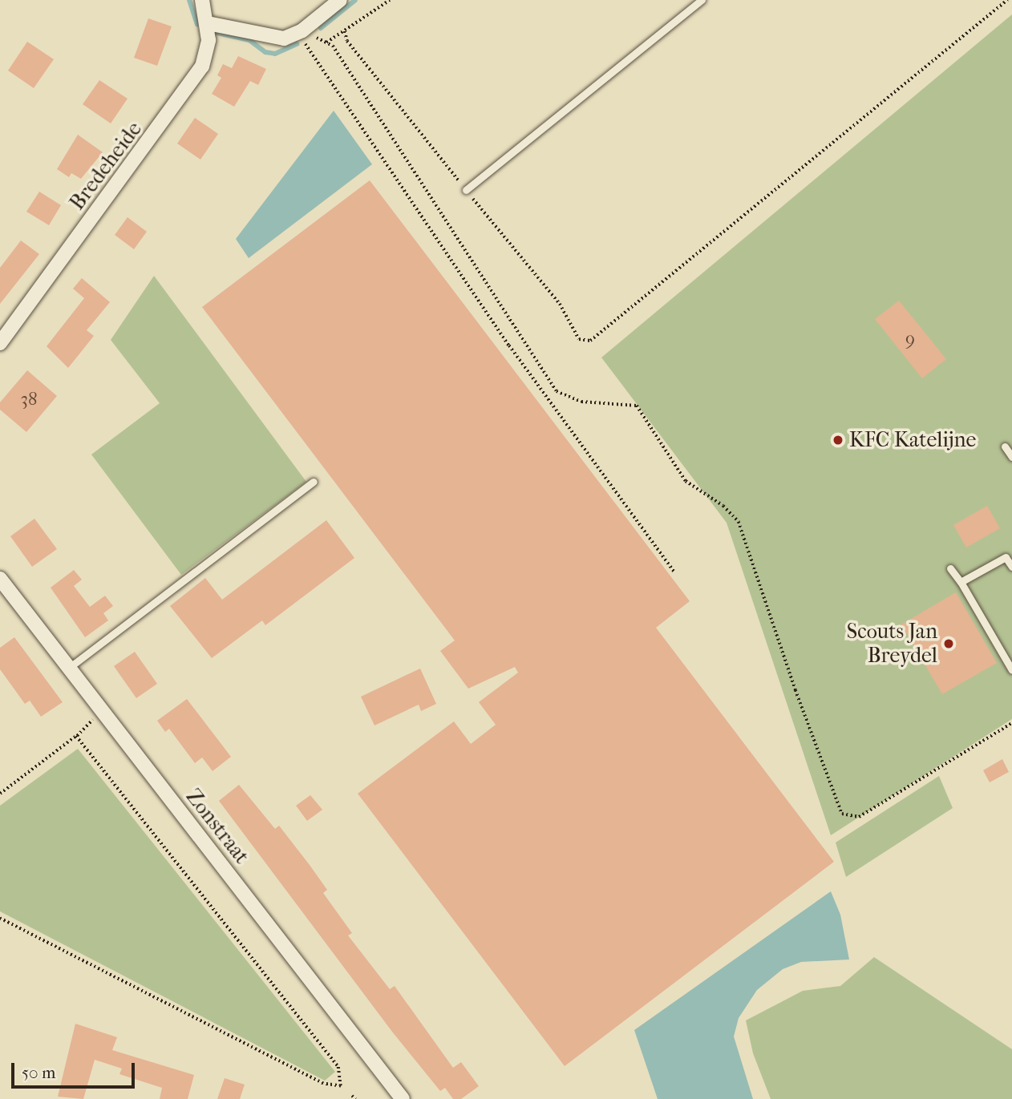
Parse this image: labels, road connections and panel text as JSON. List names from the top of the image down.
{
  "streets": {
    "street": ["Bredeheide", "Zonstraat"]
  },
  "places": ["KFC Katelijne", "Scouts Jan Breydel"],
  "house_numbers": ["9", "38"],
  "scale_bar": "50 m"
}
